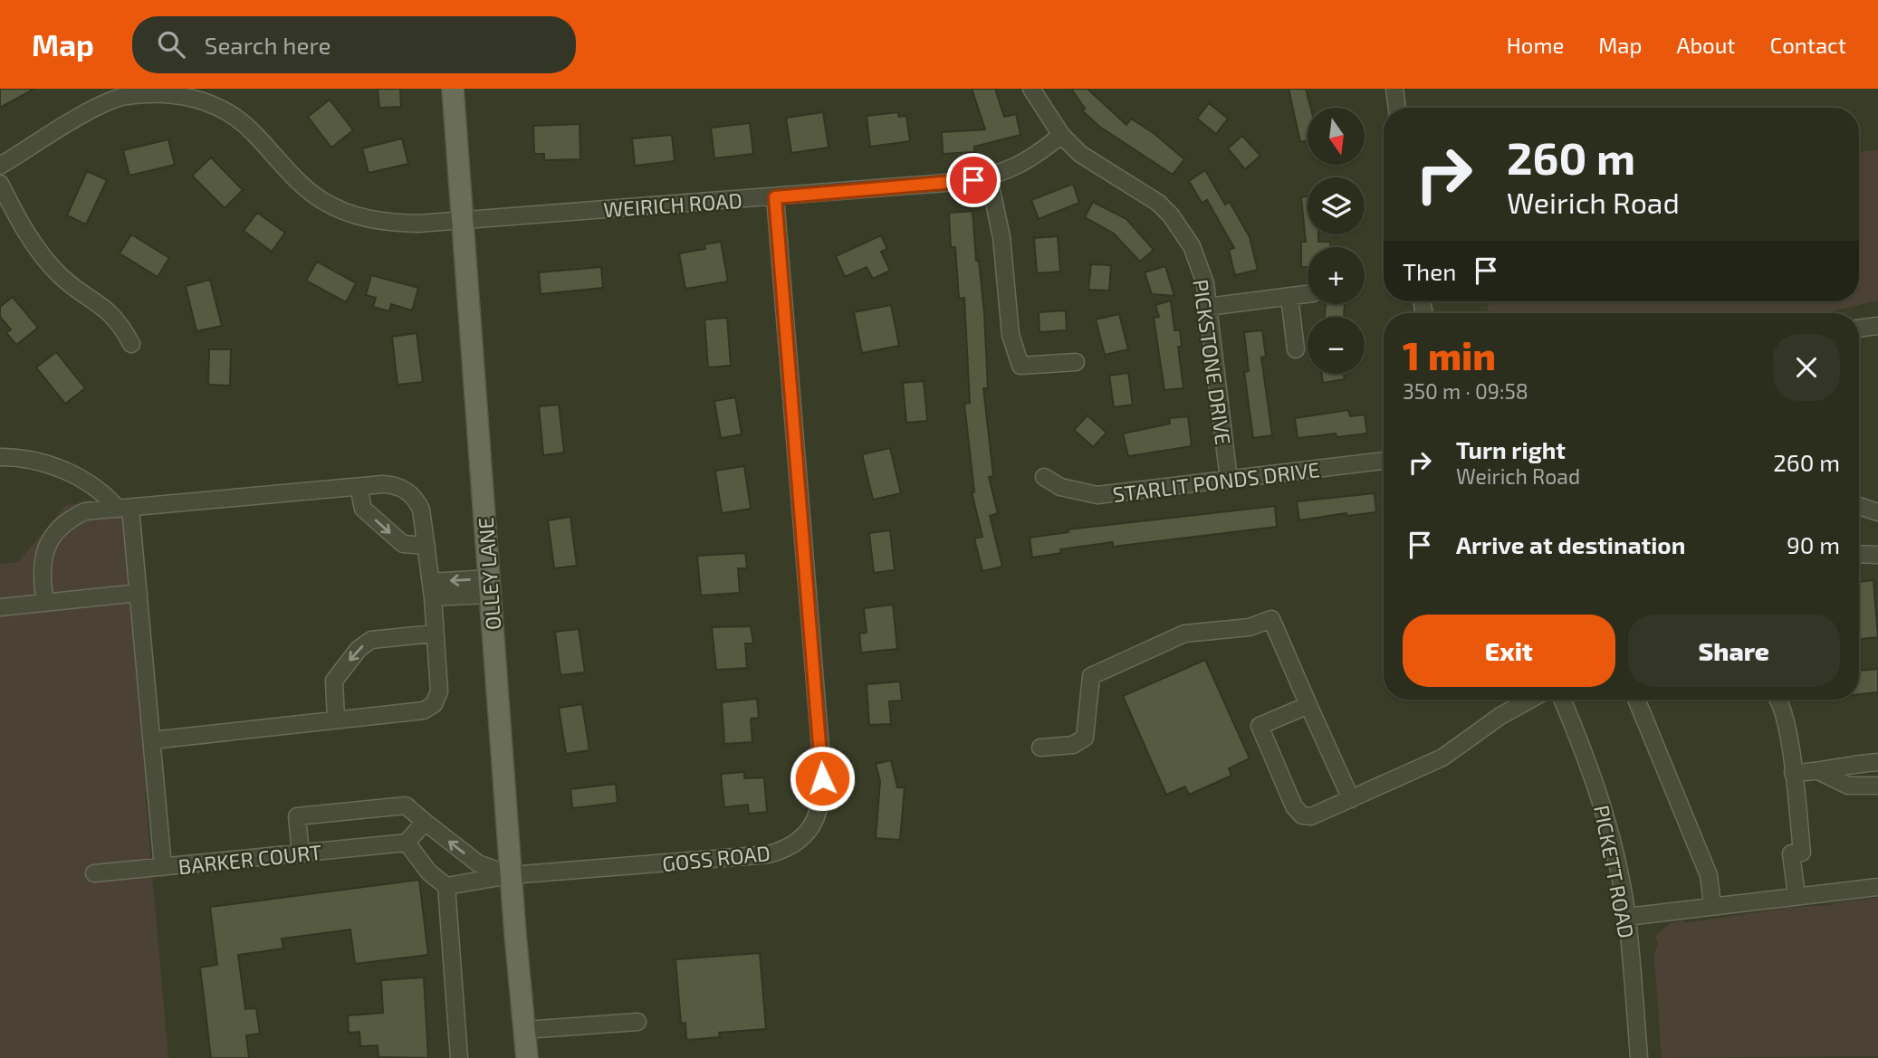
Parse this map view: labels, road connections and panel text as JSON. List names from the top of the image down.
{
  "streets": {
    "main road": ["OLLEY LANE"],
    "street": [
      "WEIRICH ROAD",
      "PICKSTONE DRIVE",
      "STARLIT PONDS DRIVE",
      "GOSS ROAD",
      "BARKER COURT",
      "PICKETT ROAD"
    ]
  },
  "crossings": [
    ["WEIRICH ROAD", "PICKSTONE DRIVE"],
    ["WEIRICH ROAD", "OLLEY LANE"],
    ["WEIRICH ROAD", "GOSS ROAD"],
    ["PICKSTONE DRIVE", "STARLIT PONDS DRIVE"],
    ["OLLEY LANE", "GOSS ROAD"]
  ],
  "north": "bottom",
  "page": {
    "header": "Map",
    "search": "Search here",
    "nav": [
      "Home",
      "Map",
      "About",
      "Contact"
    ],
    "map_buttons": ["+", "−"],
    "turn": ["260 m", "Weirich Road"],
    "then": "Then",
    "heading": ["1 min", "350 m · 09:58"],
    "list": [
      {
        "name": "Turn right",
        "note": "Weirich Road",
        "value": "260 m"
      },
      {
        "name": "Arrive at destination",
        "value": "90 m"
      }
    ],
    "buttons": ["Exit", "Share"]
  }
}
